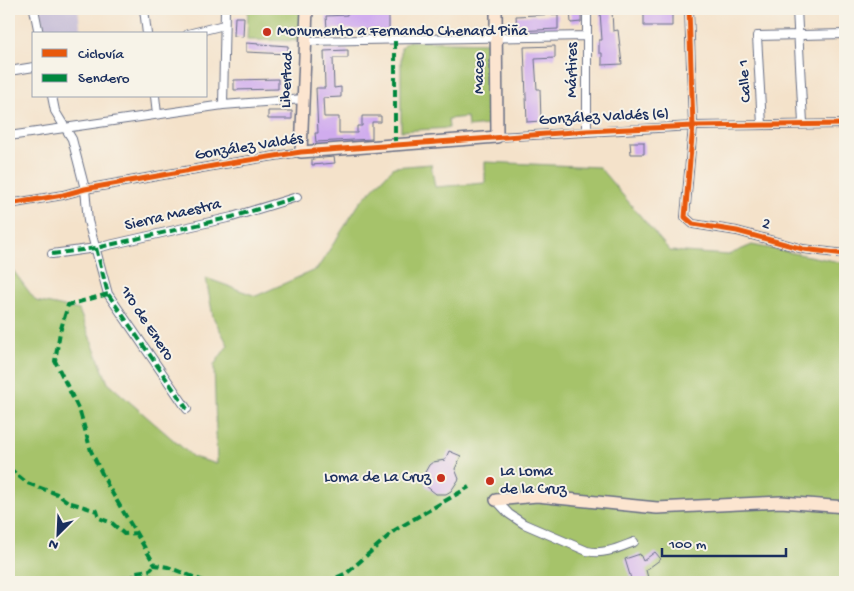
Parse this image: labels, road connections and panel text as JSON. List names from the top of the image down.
{
  "streets": {
    "street": [
      "Mártires",
      "Maceo",
      "Libertad",
      "Calle 1",
      "González Valdés (6)",
      "González Valdés",
      "Sierra Maestra",
      "2",
      "1ro de Enero"
    ]
  },
  "crossings": [
    ["Mártires", "González Valdés (6)"],
    ["Maceo", "González Valdés (6)"],
    ["Maceo", "González Valdés"],
    ["Libertad", "González Valdés"],
    ["Calle 1", "González Valdés (6)"],
    ["González Valdés (6)", "González Valdés"],
    ["González Valdés (6)", "2"],
    ["González Valdés", "1ro de Enero"],
    ["Sierra Maestra", "1ro de Enero"]
  ],
  "places": ["Monumento a Fernando Chenard Piña", "Loma de La Cruz", "La Loma de la Cruz"],
  "legend": ["Ciclovía", "Sendero"],
  "scale_bar": "100 m",
  "north": "bottom left"
}
